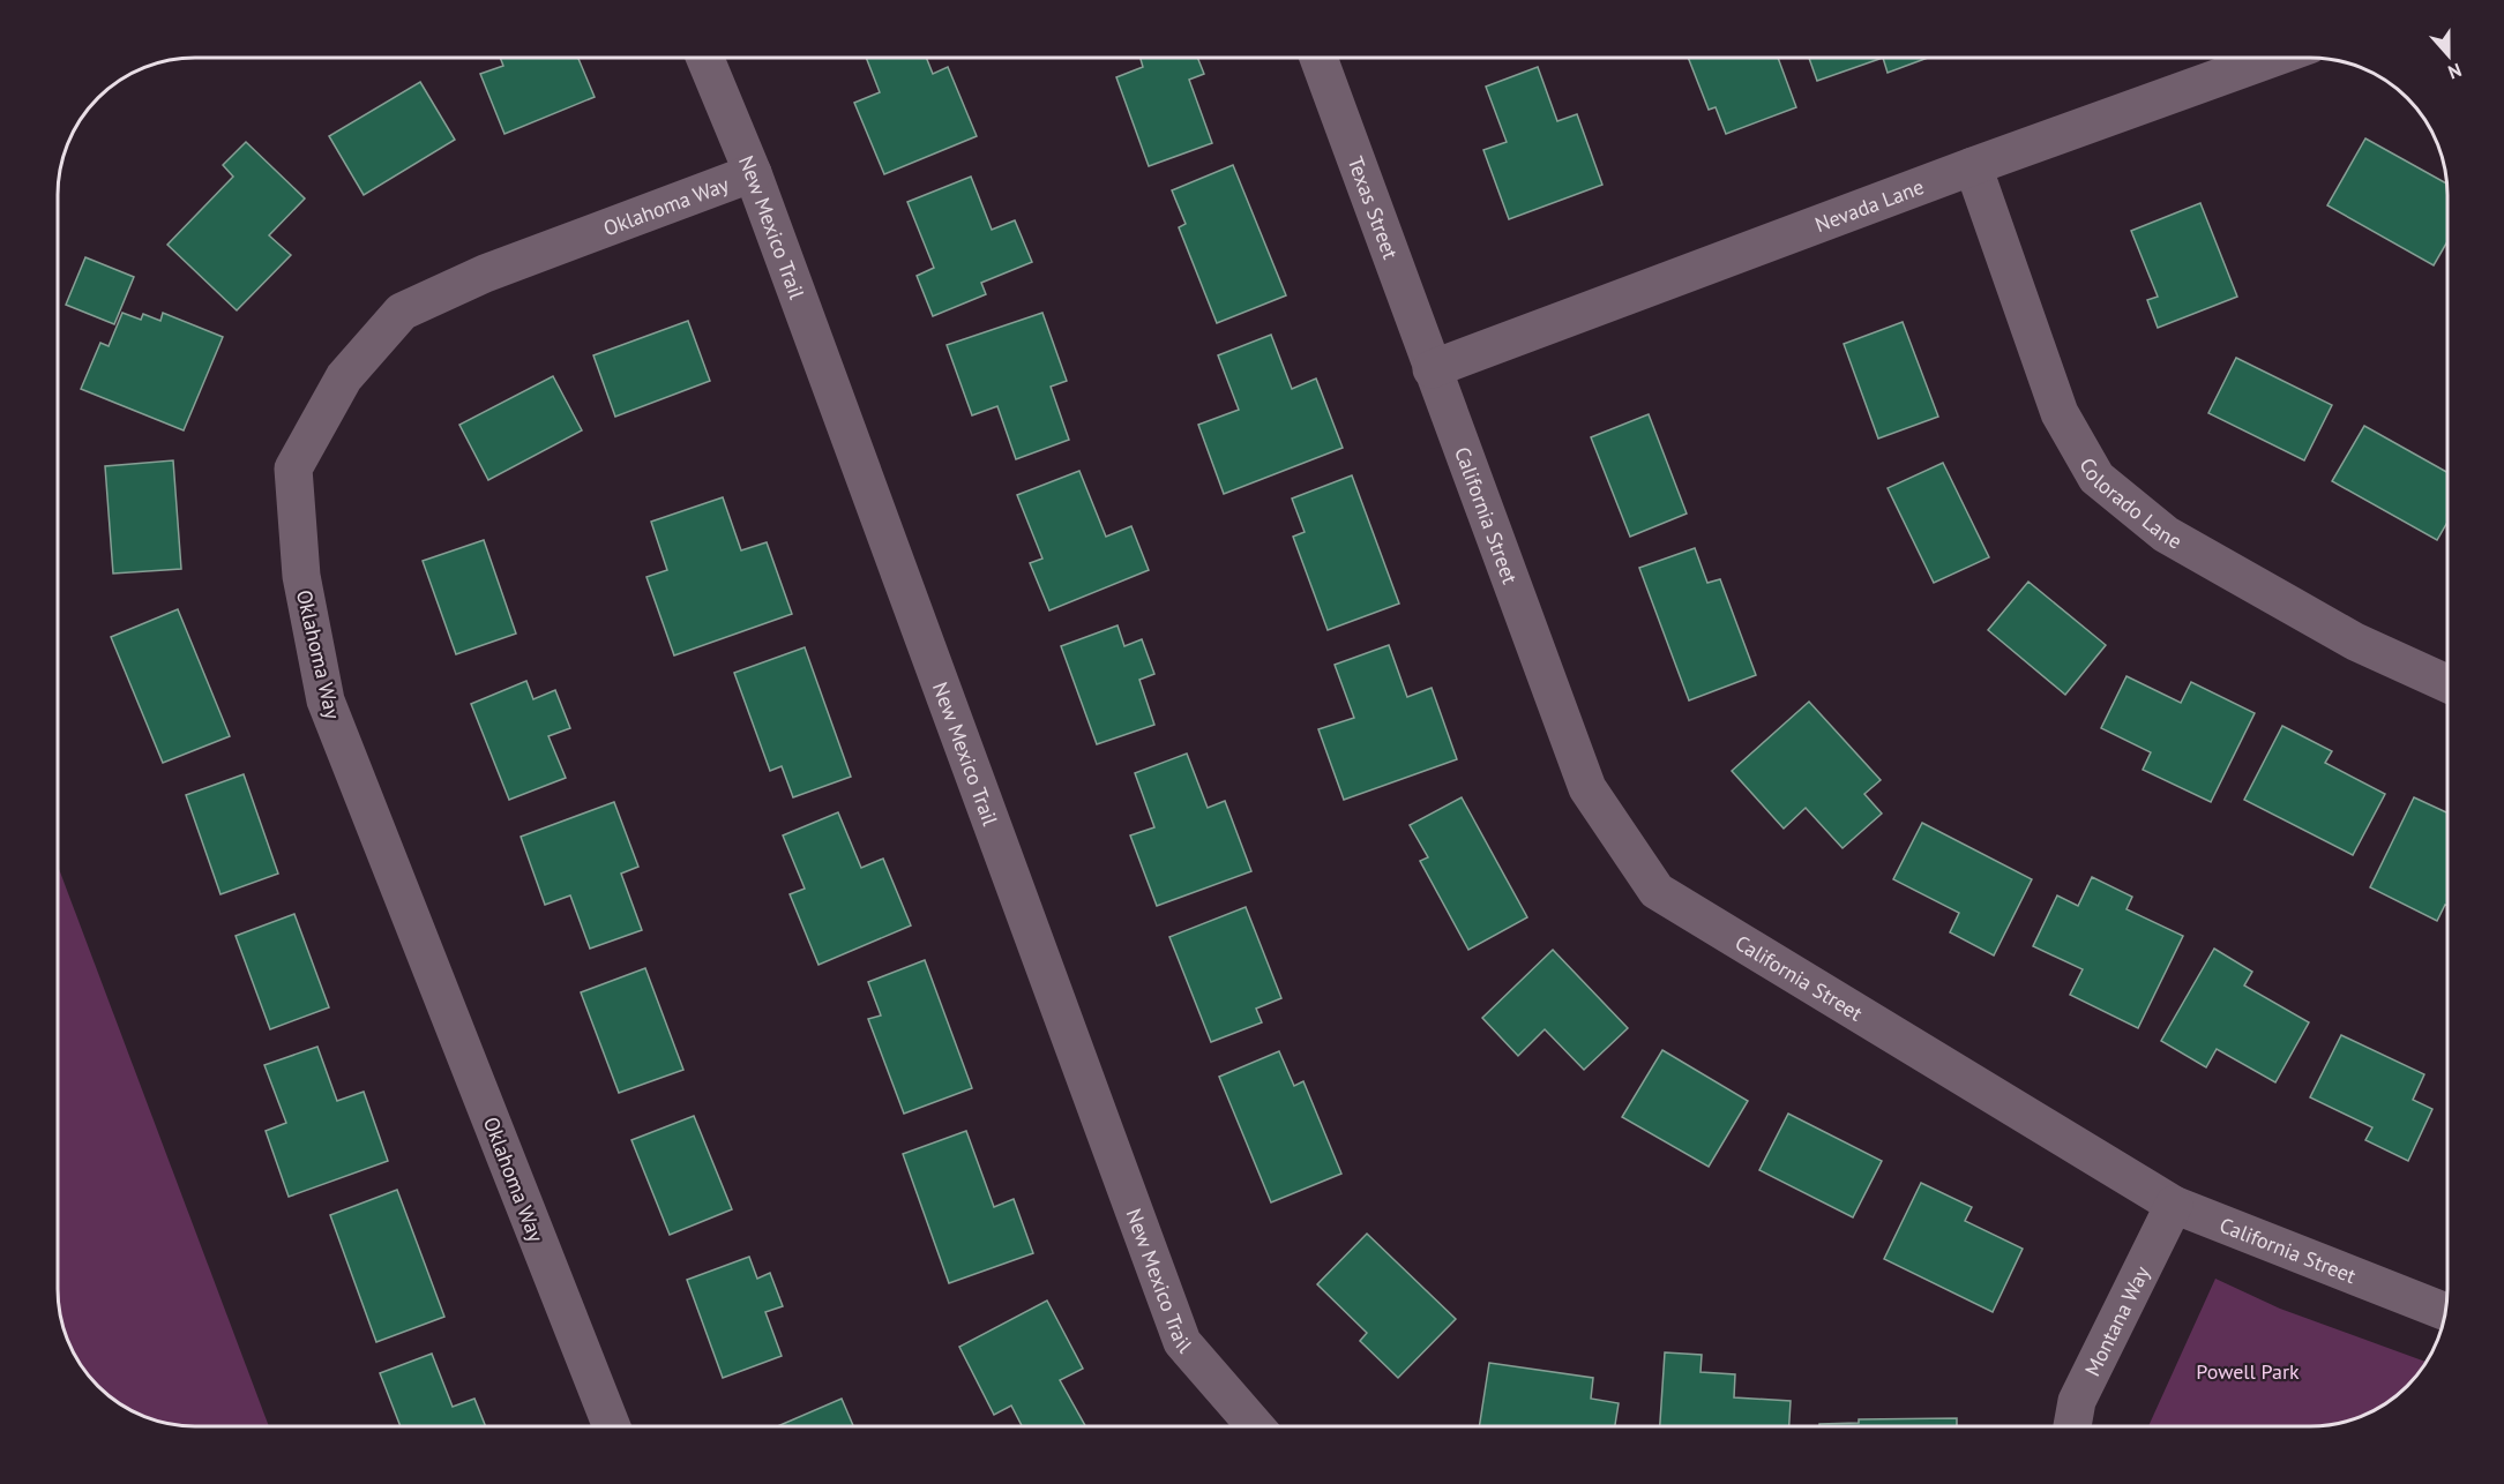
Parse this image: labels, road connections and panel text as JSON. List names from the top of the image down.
{
  "streets": {
    "street": [
      "Oklahoma Way",
      "Nevada Lane",
      "Texas Street",
      "New Mexico Trail",
      "Colorado Lane",
      "California Street",
      "Montana Way"
    ]
  },
  "crossings": [
    ["Oklahoma Way", "New Mexico Trail"],
    ["Nevada Lane", "Texas Street"],
    ["Nevada Lane", "Colorado Lane"],
    ["Nevada Lane", "California Street"],
    ["Texas Street", "California Street"],
    ["California Street", "Montana Way"]
  ],
  "parks": ["Powell Park"],
  "north": "bottom"
}
